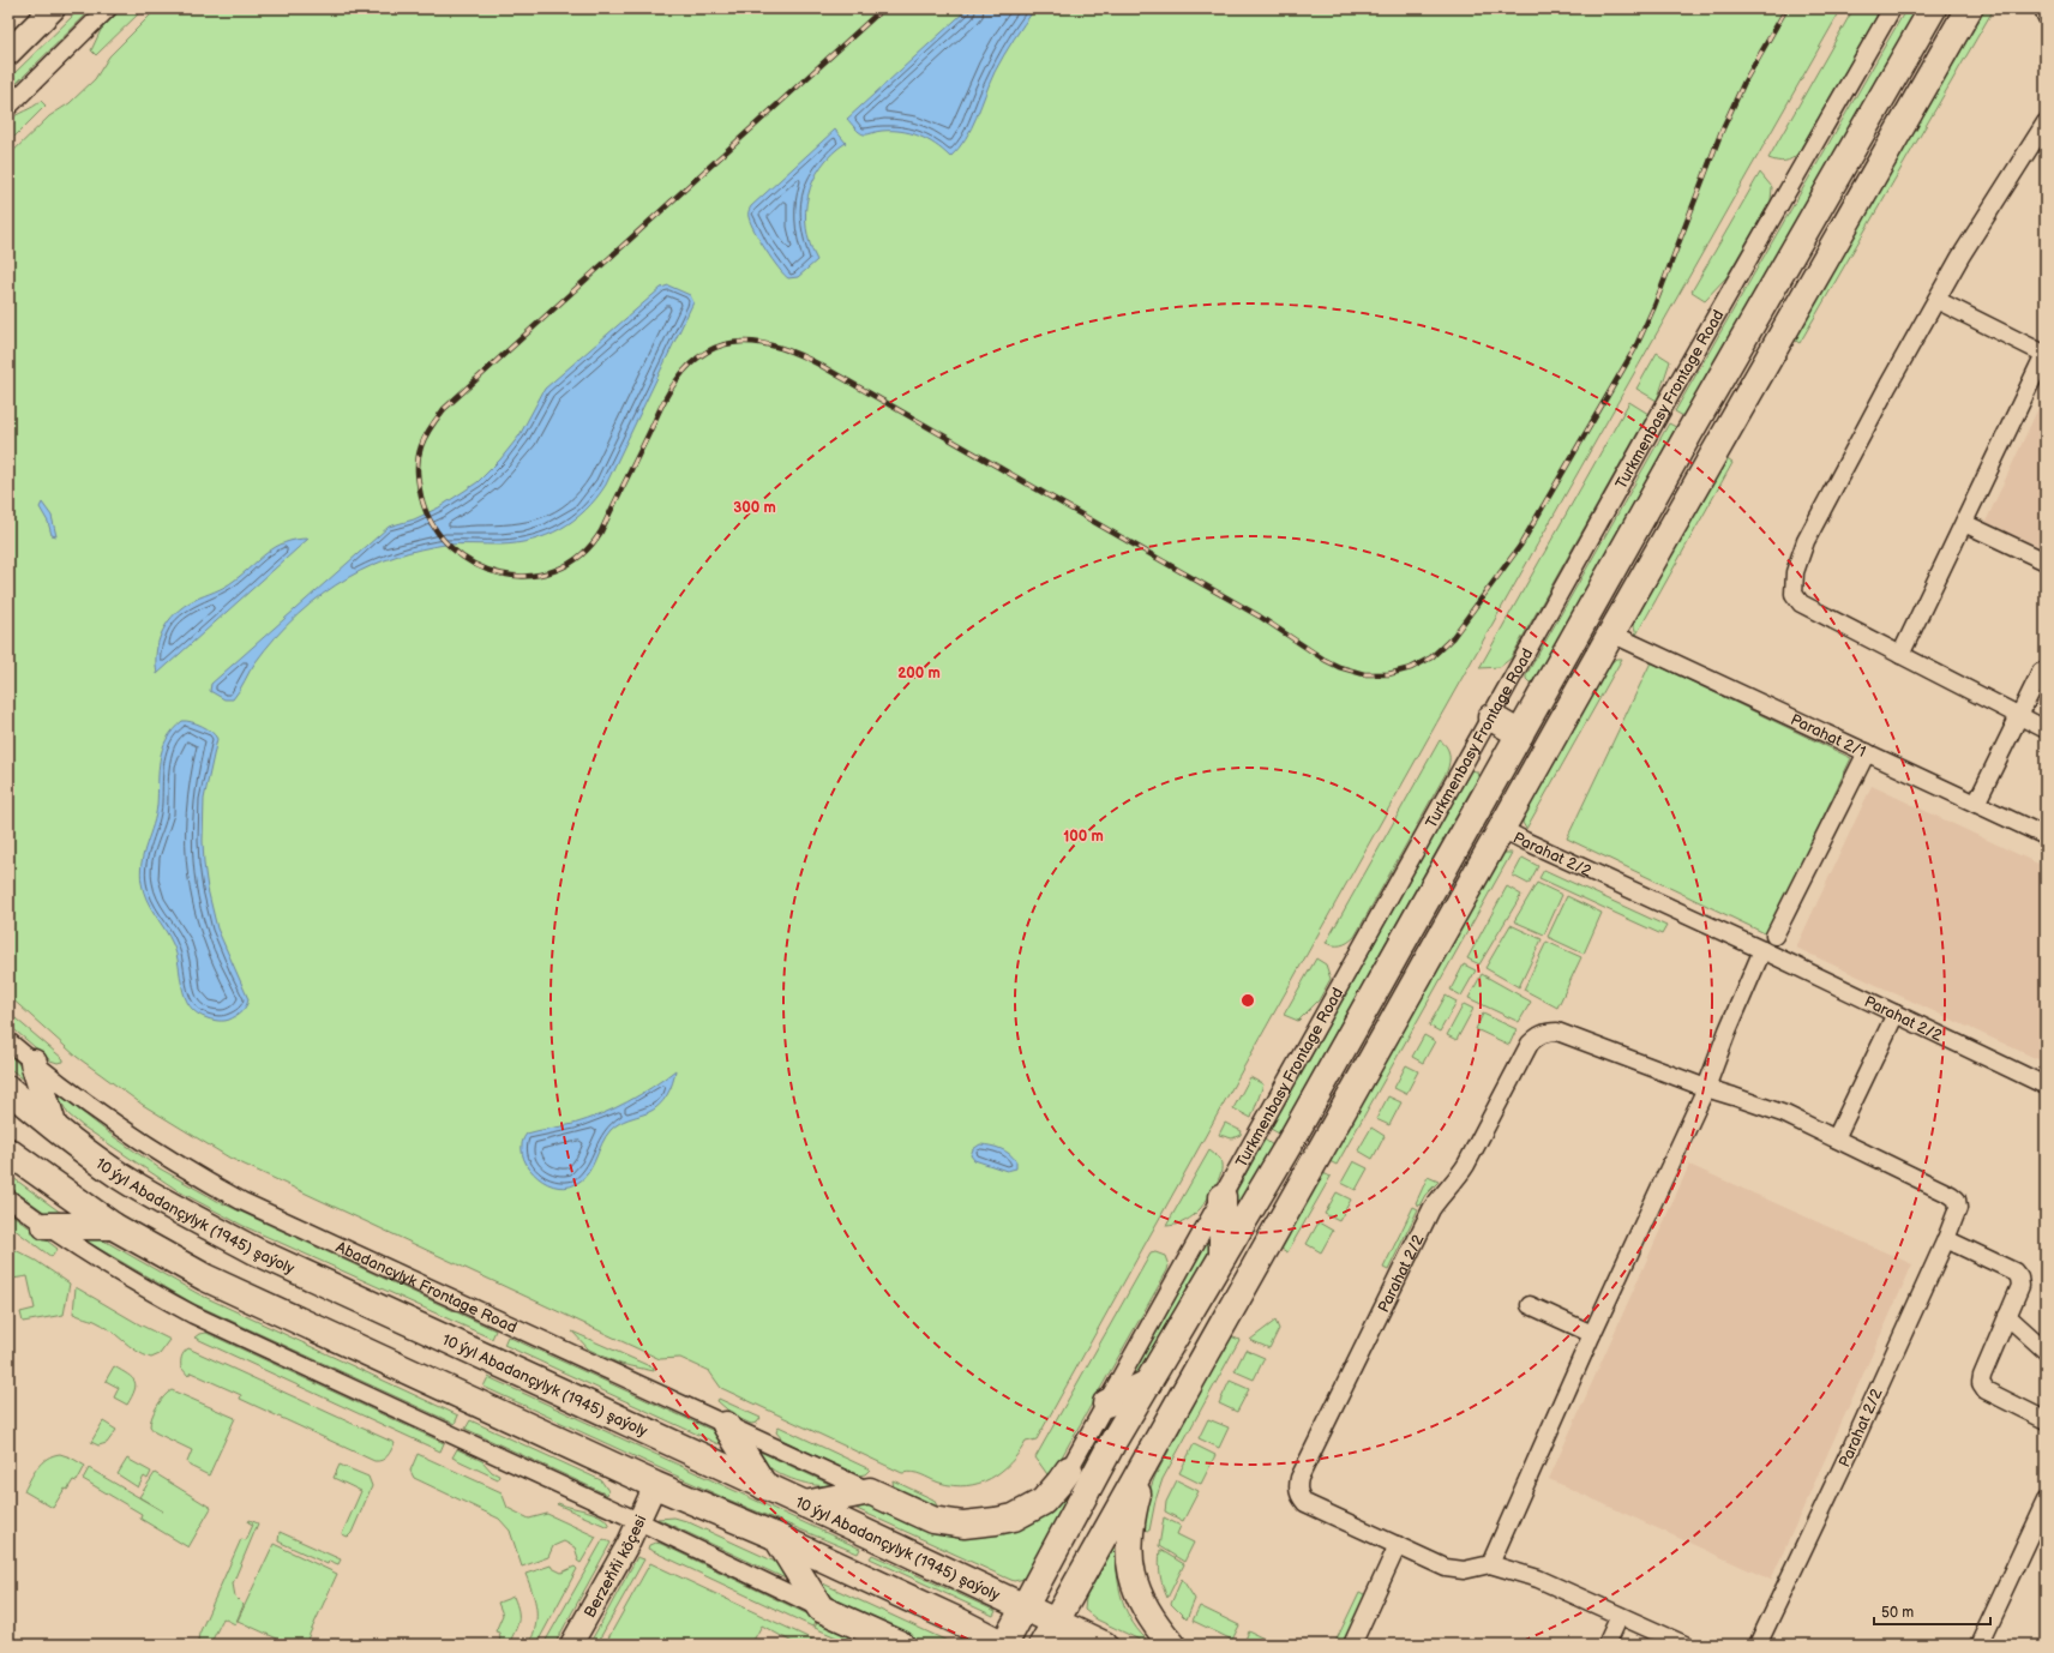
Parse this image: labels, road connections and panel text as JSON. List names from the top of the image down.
{
  "streets": {
    "main road": ["10 ýyl Abadançylyk (1945) şaýoly"],
    "street": [
      "Turkmenbasy Frontage Road",
      "Parahat 2/1",
      "Parahat 2/2",
      "Abadancylyk Frontage Road",
      "Berzeňňi köçesi"
    ]
  },
  "scale_bar": "50 m",
  "rings": ["300 m", "200 m", "100 m"]
}
